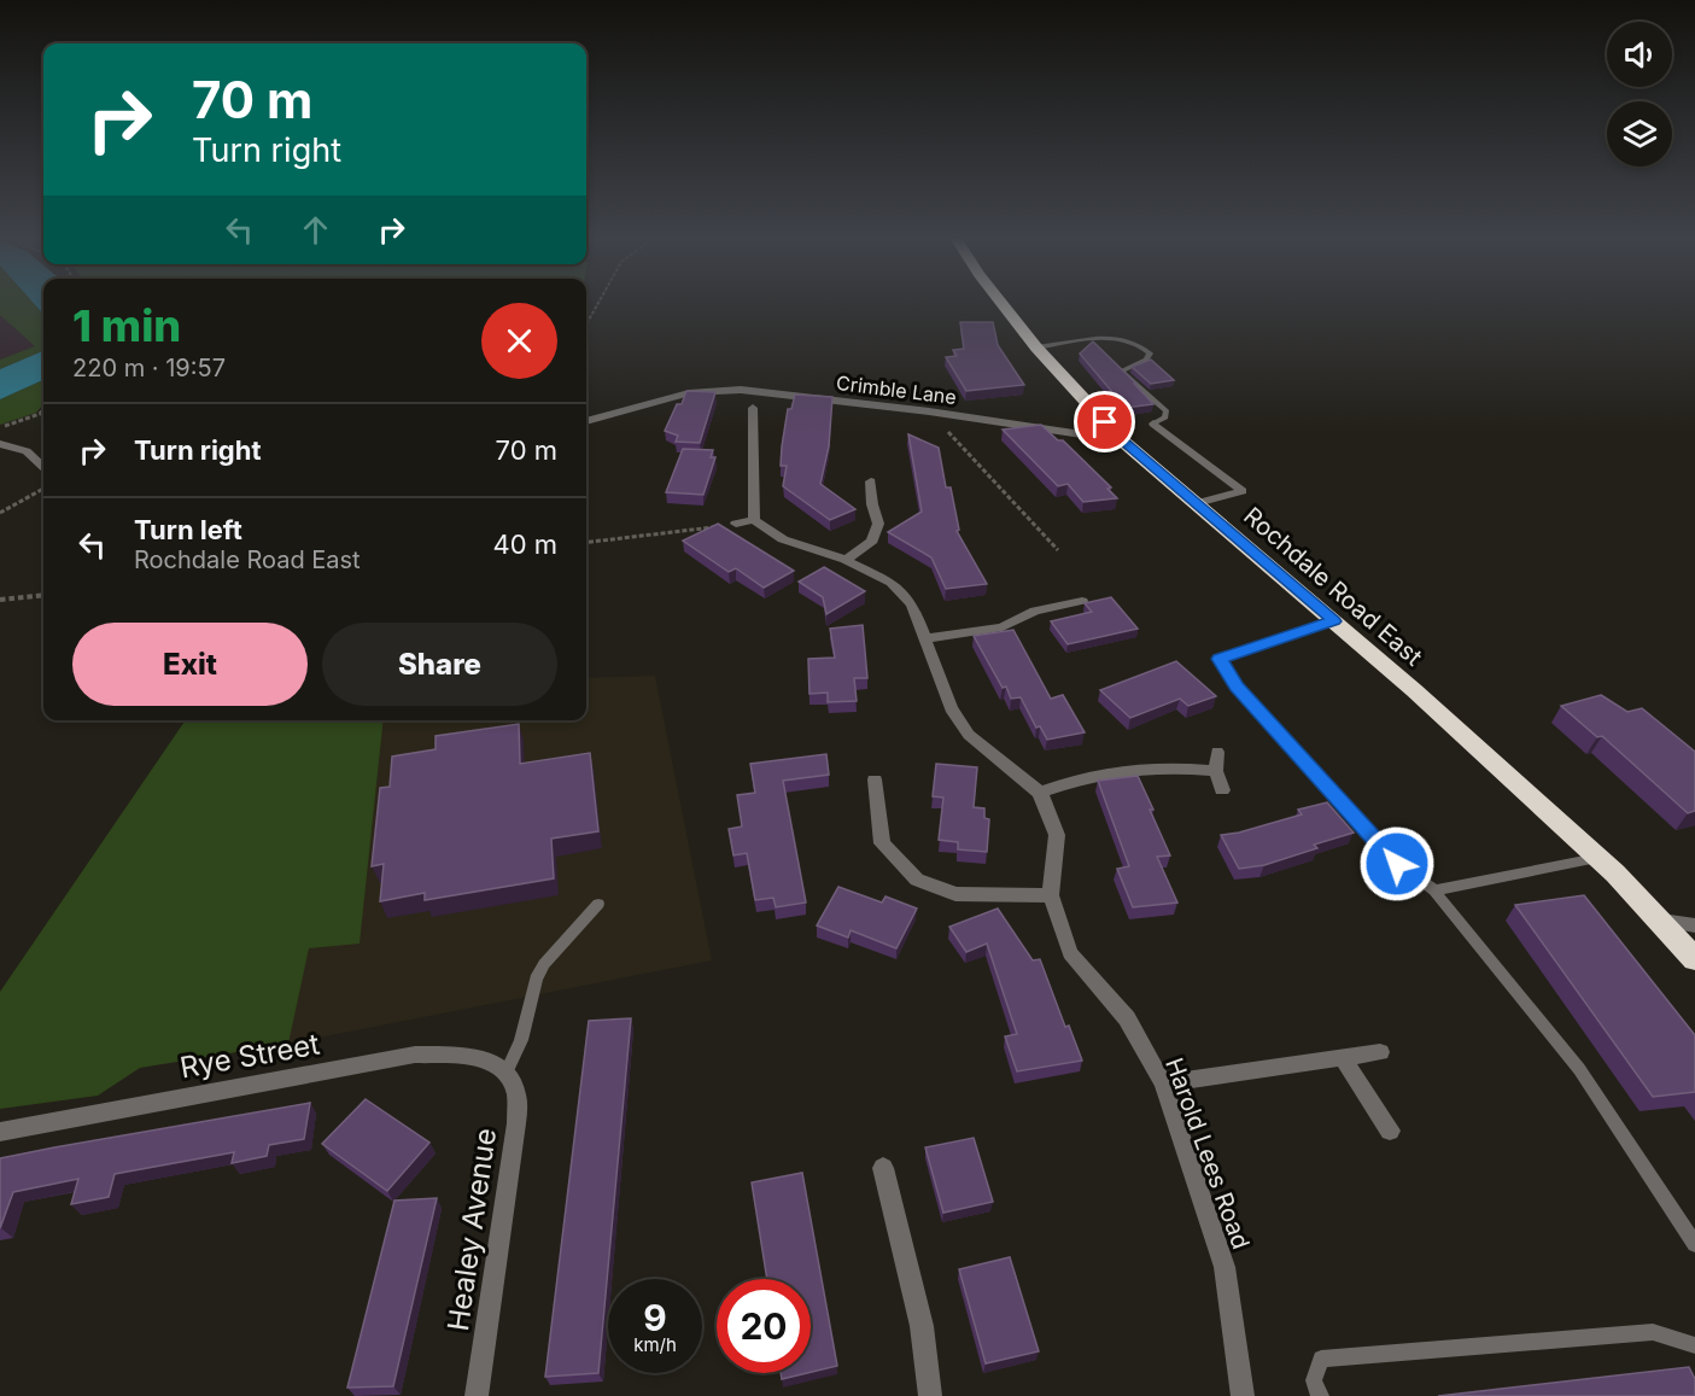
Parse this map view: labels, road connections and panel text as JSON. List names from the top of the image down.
{
  "streets": {
    "highway": ["Rochdale Road East"],
    "street": [
      "Crimble Lane",
      "Rye Street",
      "Harold Lees Road",
      "Healey Avenue"
    ]
  },
  "crossings": [
    ["Crimble Lane", "Rochdale Road East"],
    ["Rye Street", "Healey Avenue"]
  ],
  "page": {
    "turn": ["70 m", "Turn right"],
    "heading": ["1 min", "220 m · 19:57"],
    "list": [
      {
        "name": "Turn right",
        "value": "70 m"
      },
      {
        "name": "Turn left",
        "note": "Rochdale Road East",
        "value": "40 m"
      }
    ],
    "buttons": ["Exit", "Share"],
    "speed": "9 km/h",
    "limit": "20"
  }
}
